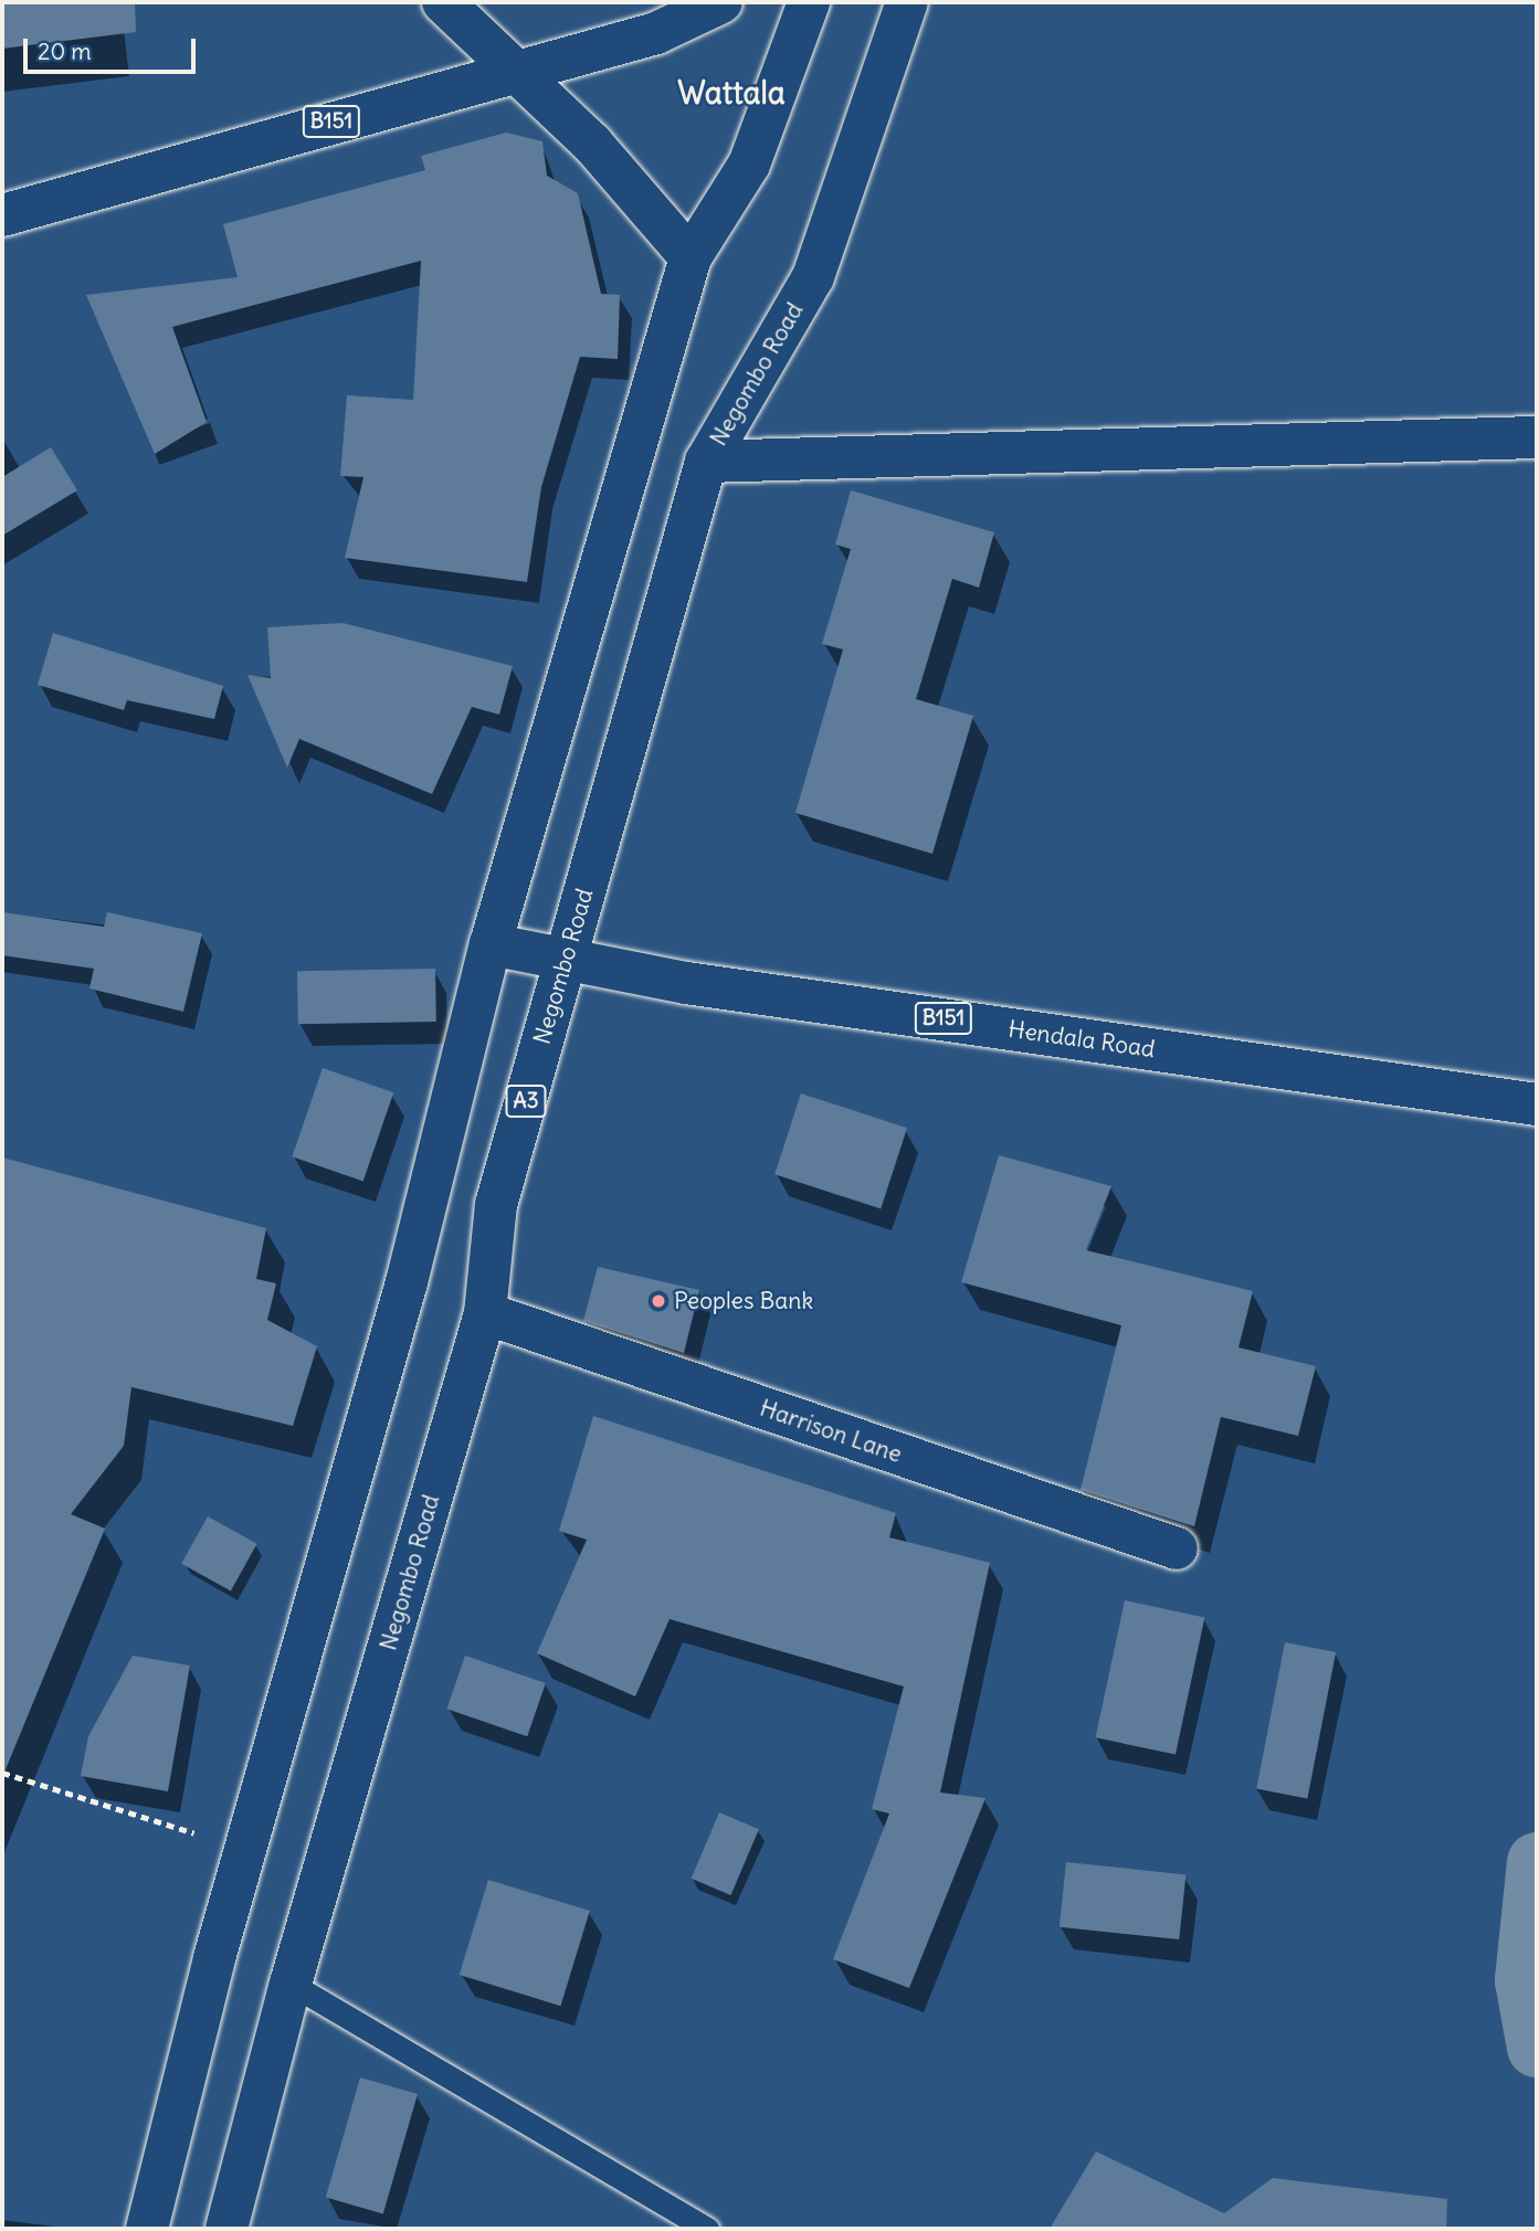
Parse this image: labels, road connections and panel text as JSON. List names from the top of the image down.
{
  "streets": {
    "main road": [
      "B151",
      "Negombo Road",
      "Hendala Road",
      "A3",
      "Harrison Lane"
    ]
  },
  "crossings": [
    ["Negombo Road", "Hendala Road"],
    ["Negombo Road", "Harrison Lane"]
  ],
  "districts": ["Wattala"],
  "places": ["Peoples Bank"],
  "scale_bar": "20 m"
}
